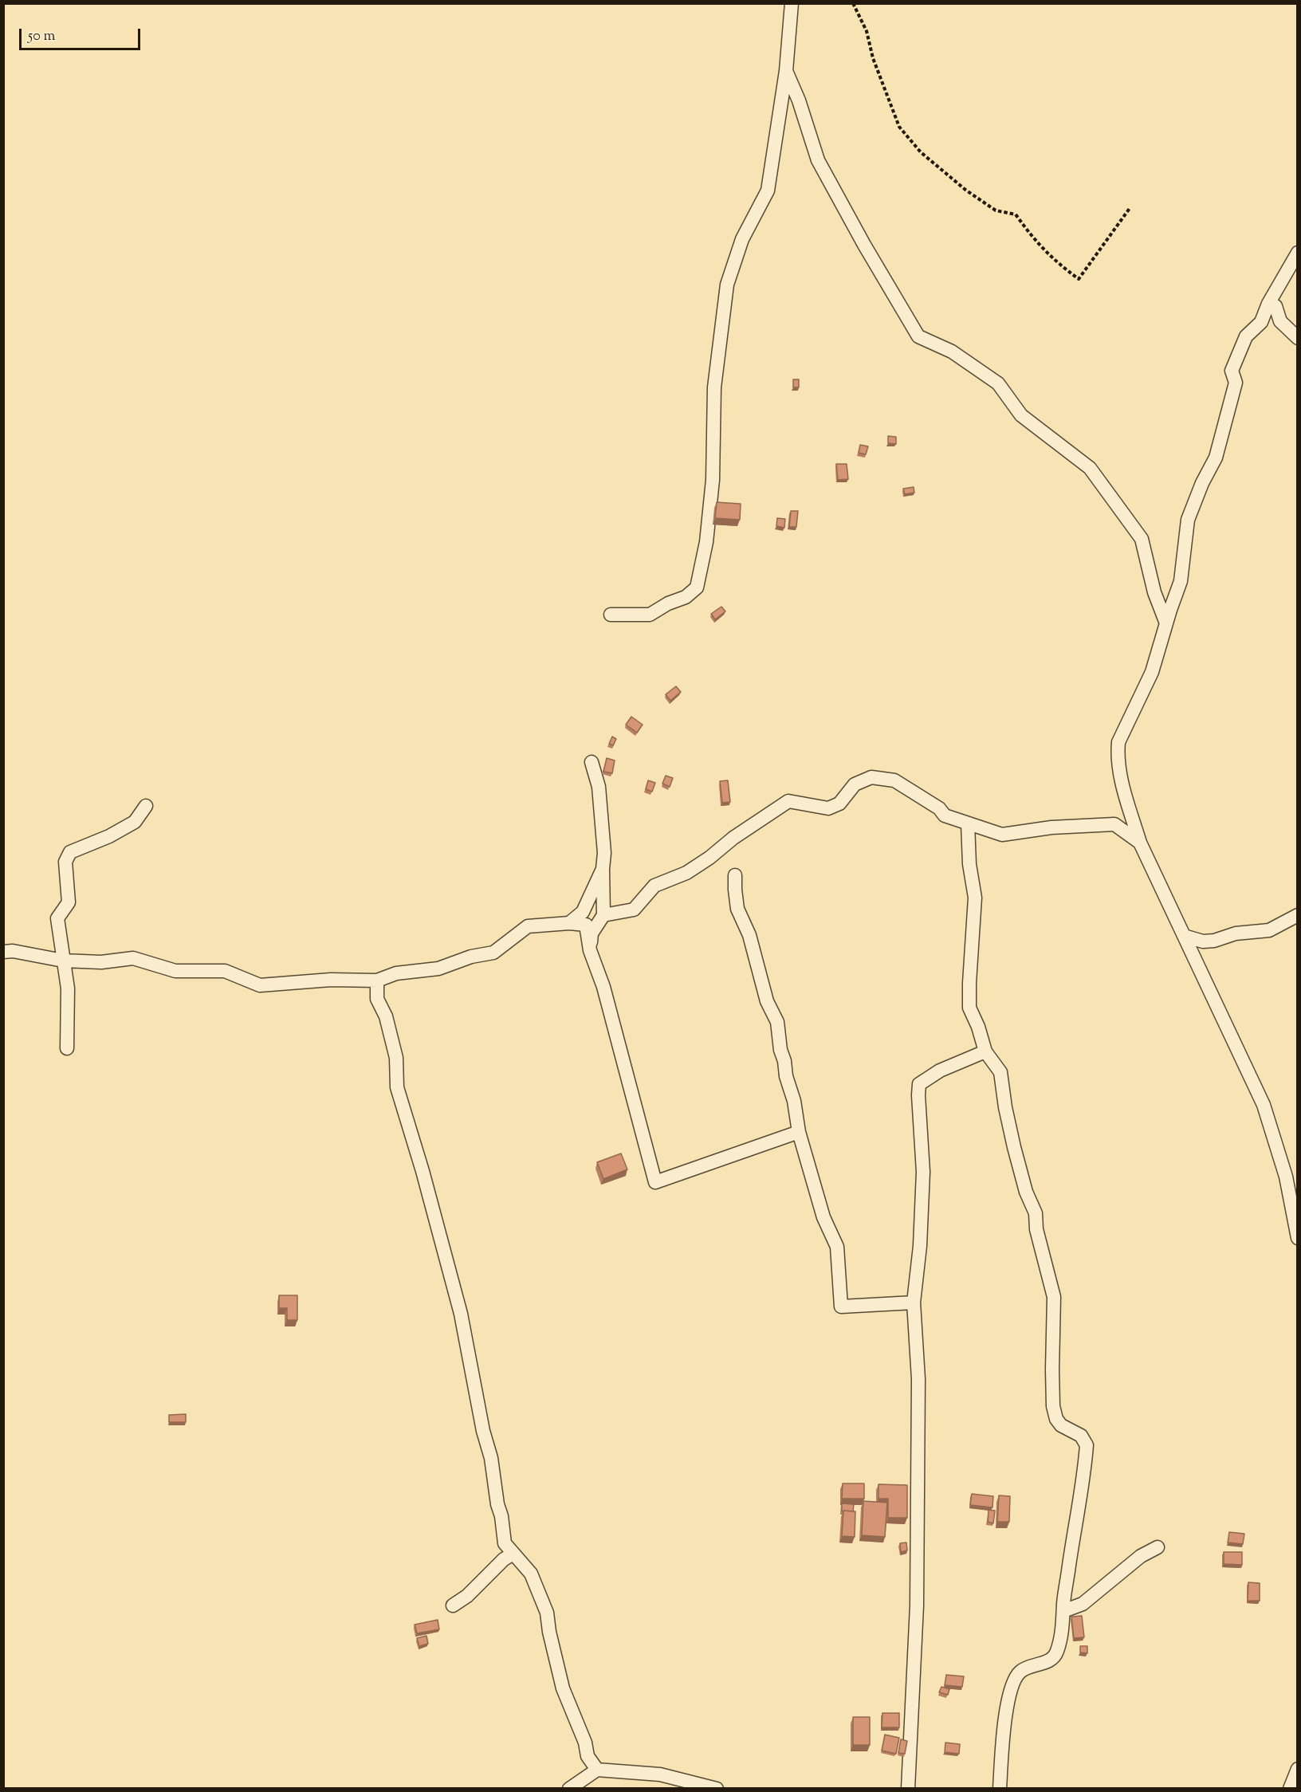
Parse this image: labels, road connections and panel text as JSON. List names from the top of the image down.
{
  "scale_bar": "50 m"
}
